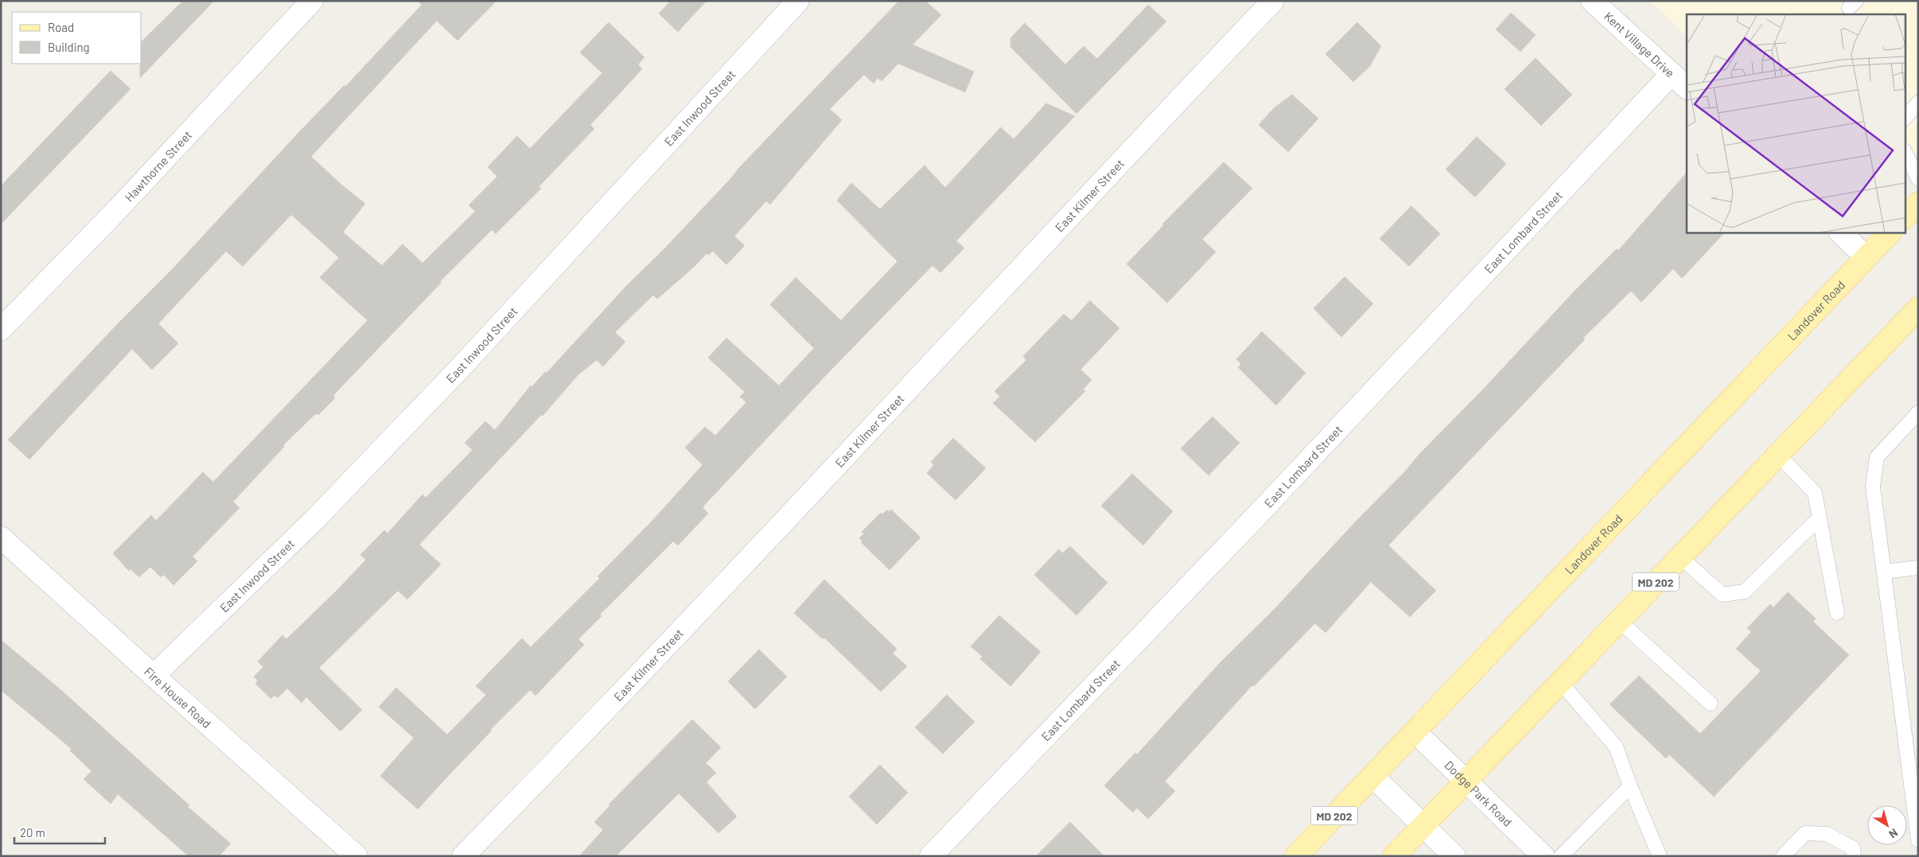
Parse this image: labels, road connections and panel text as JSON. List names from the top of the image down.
{
  "streets": {
    "main road": ["Landover Road", "MD 202"],
    "street": [
      "Kent Village Drive",
      "East Inwood Street",
      "Hawthorne Street",
      "East Kilmer Street",
      "East Lombard Street",
      "Fire House Road",
      "Dodge Park Road"
    ]
  },
  "crossings": [
    ["Kent Village Drive", "East Lombard Street"],
    ["East Inwood Street", "Fire House Road"],
    ["Landover Road", "Dodge Park Road"],
    ["MD 202", "Dodge Park Road"]
  ],
  "legend": ["Road", "Building"],
  "scale_bar": "20 m",
  "north": "bottom right"
}
